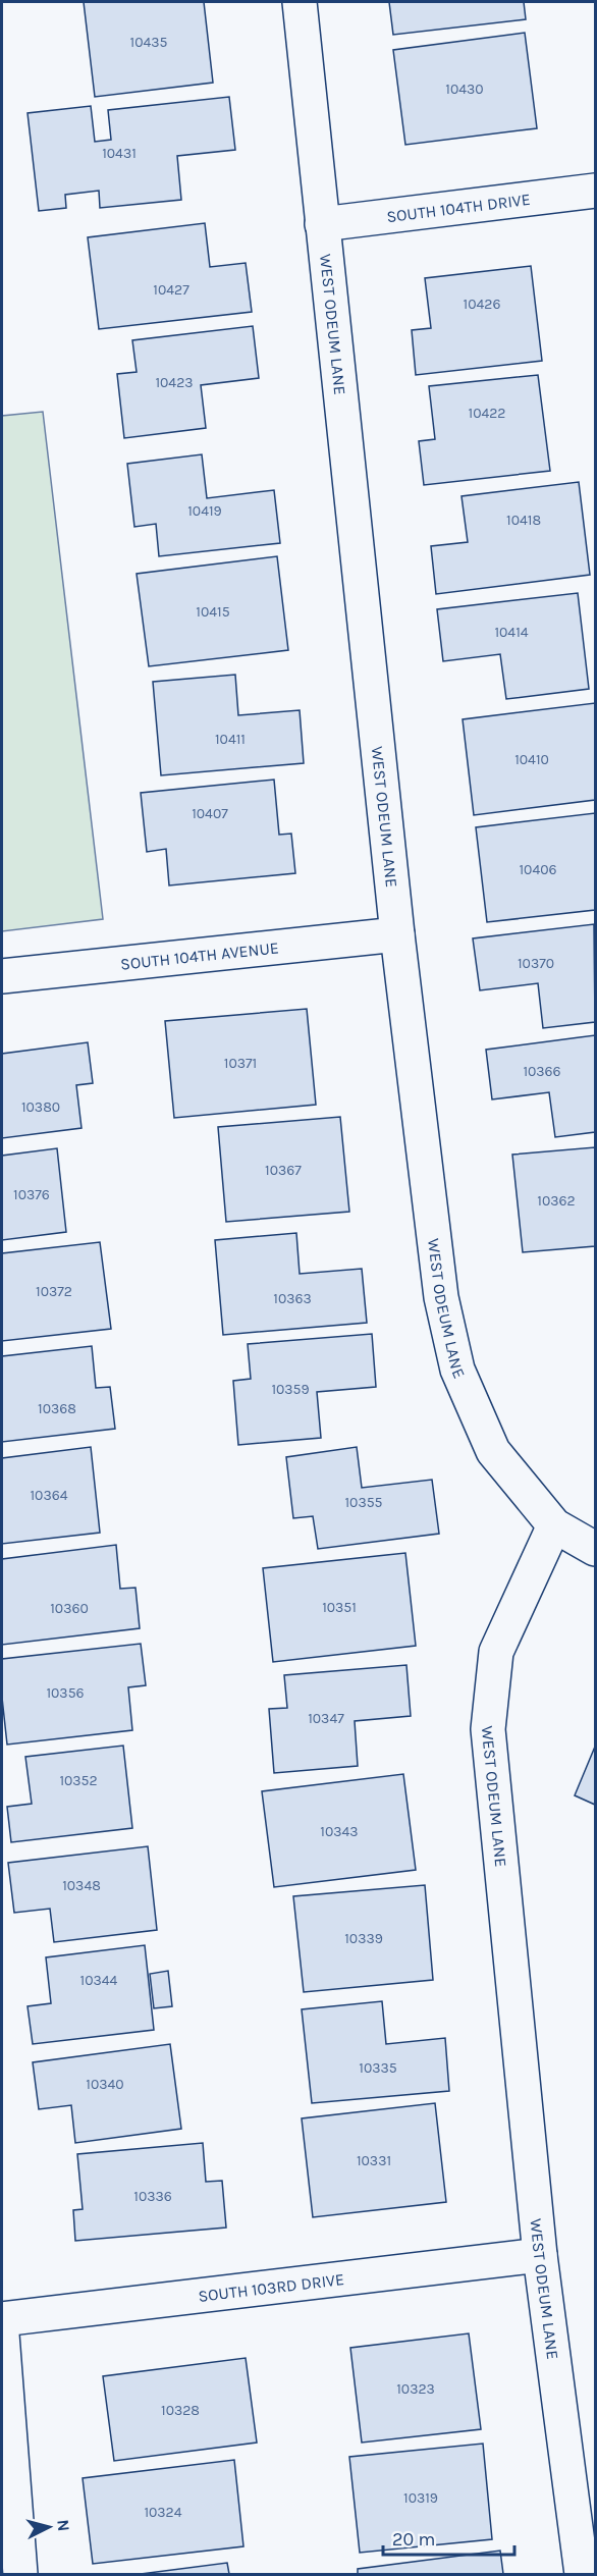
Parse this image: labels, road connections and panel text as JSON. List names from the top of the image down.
{
  "streets": {
    "street": [
      "SOUTH 104TH DRIVE",
      "WEST ODEUM LANE",
      "SOUTH 104TH AVENUE",
      "SOUTH 103RD DRIVE"
    ]
  },
  "crossings": [
    ["SOUTH 104TH DRIVE", "WEST ODEUM LANE"],
    ["WEST ODEUM LANE", "SOUTH 104TH AVENUE"],
    ["WEST ODEUM LANE", "SOUTH 103RD DRIVE"]
  ],
  "house_numbers": [
    "10435",
    "10430",
    "10431",
    "10427",
    "10426",
    "10423",
    "10422",
    "10419",
    "10418",
    "10415",
    "10414",
    "10411",
    "10410",
    "10407",
    "10406",
    "10370",
    "10371",
    "10366",
    "10380",
    "10367",
    "10376",
    "10362",
    "10372",
    "10363",
    "10359",
    "10368",
    "10364",
    "10355",
    "10351",
    "10360",
    "10356",
    "10347",
    "10352",
    "10343",
    "10348",
    "10339",
    "10344",
    "10335",
    "10340",
    "10331",
    "10336",
    "10323",
    "10328",
    "10319",
    "10324"
  ],
  "scale_bar": "20 m",
  "north": "right"
}
